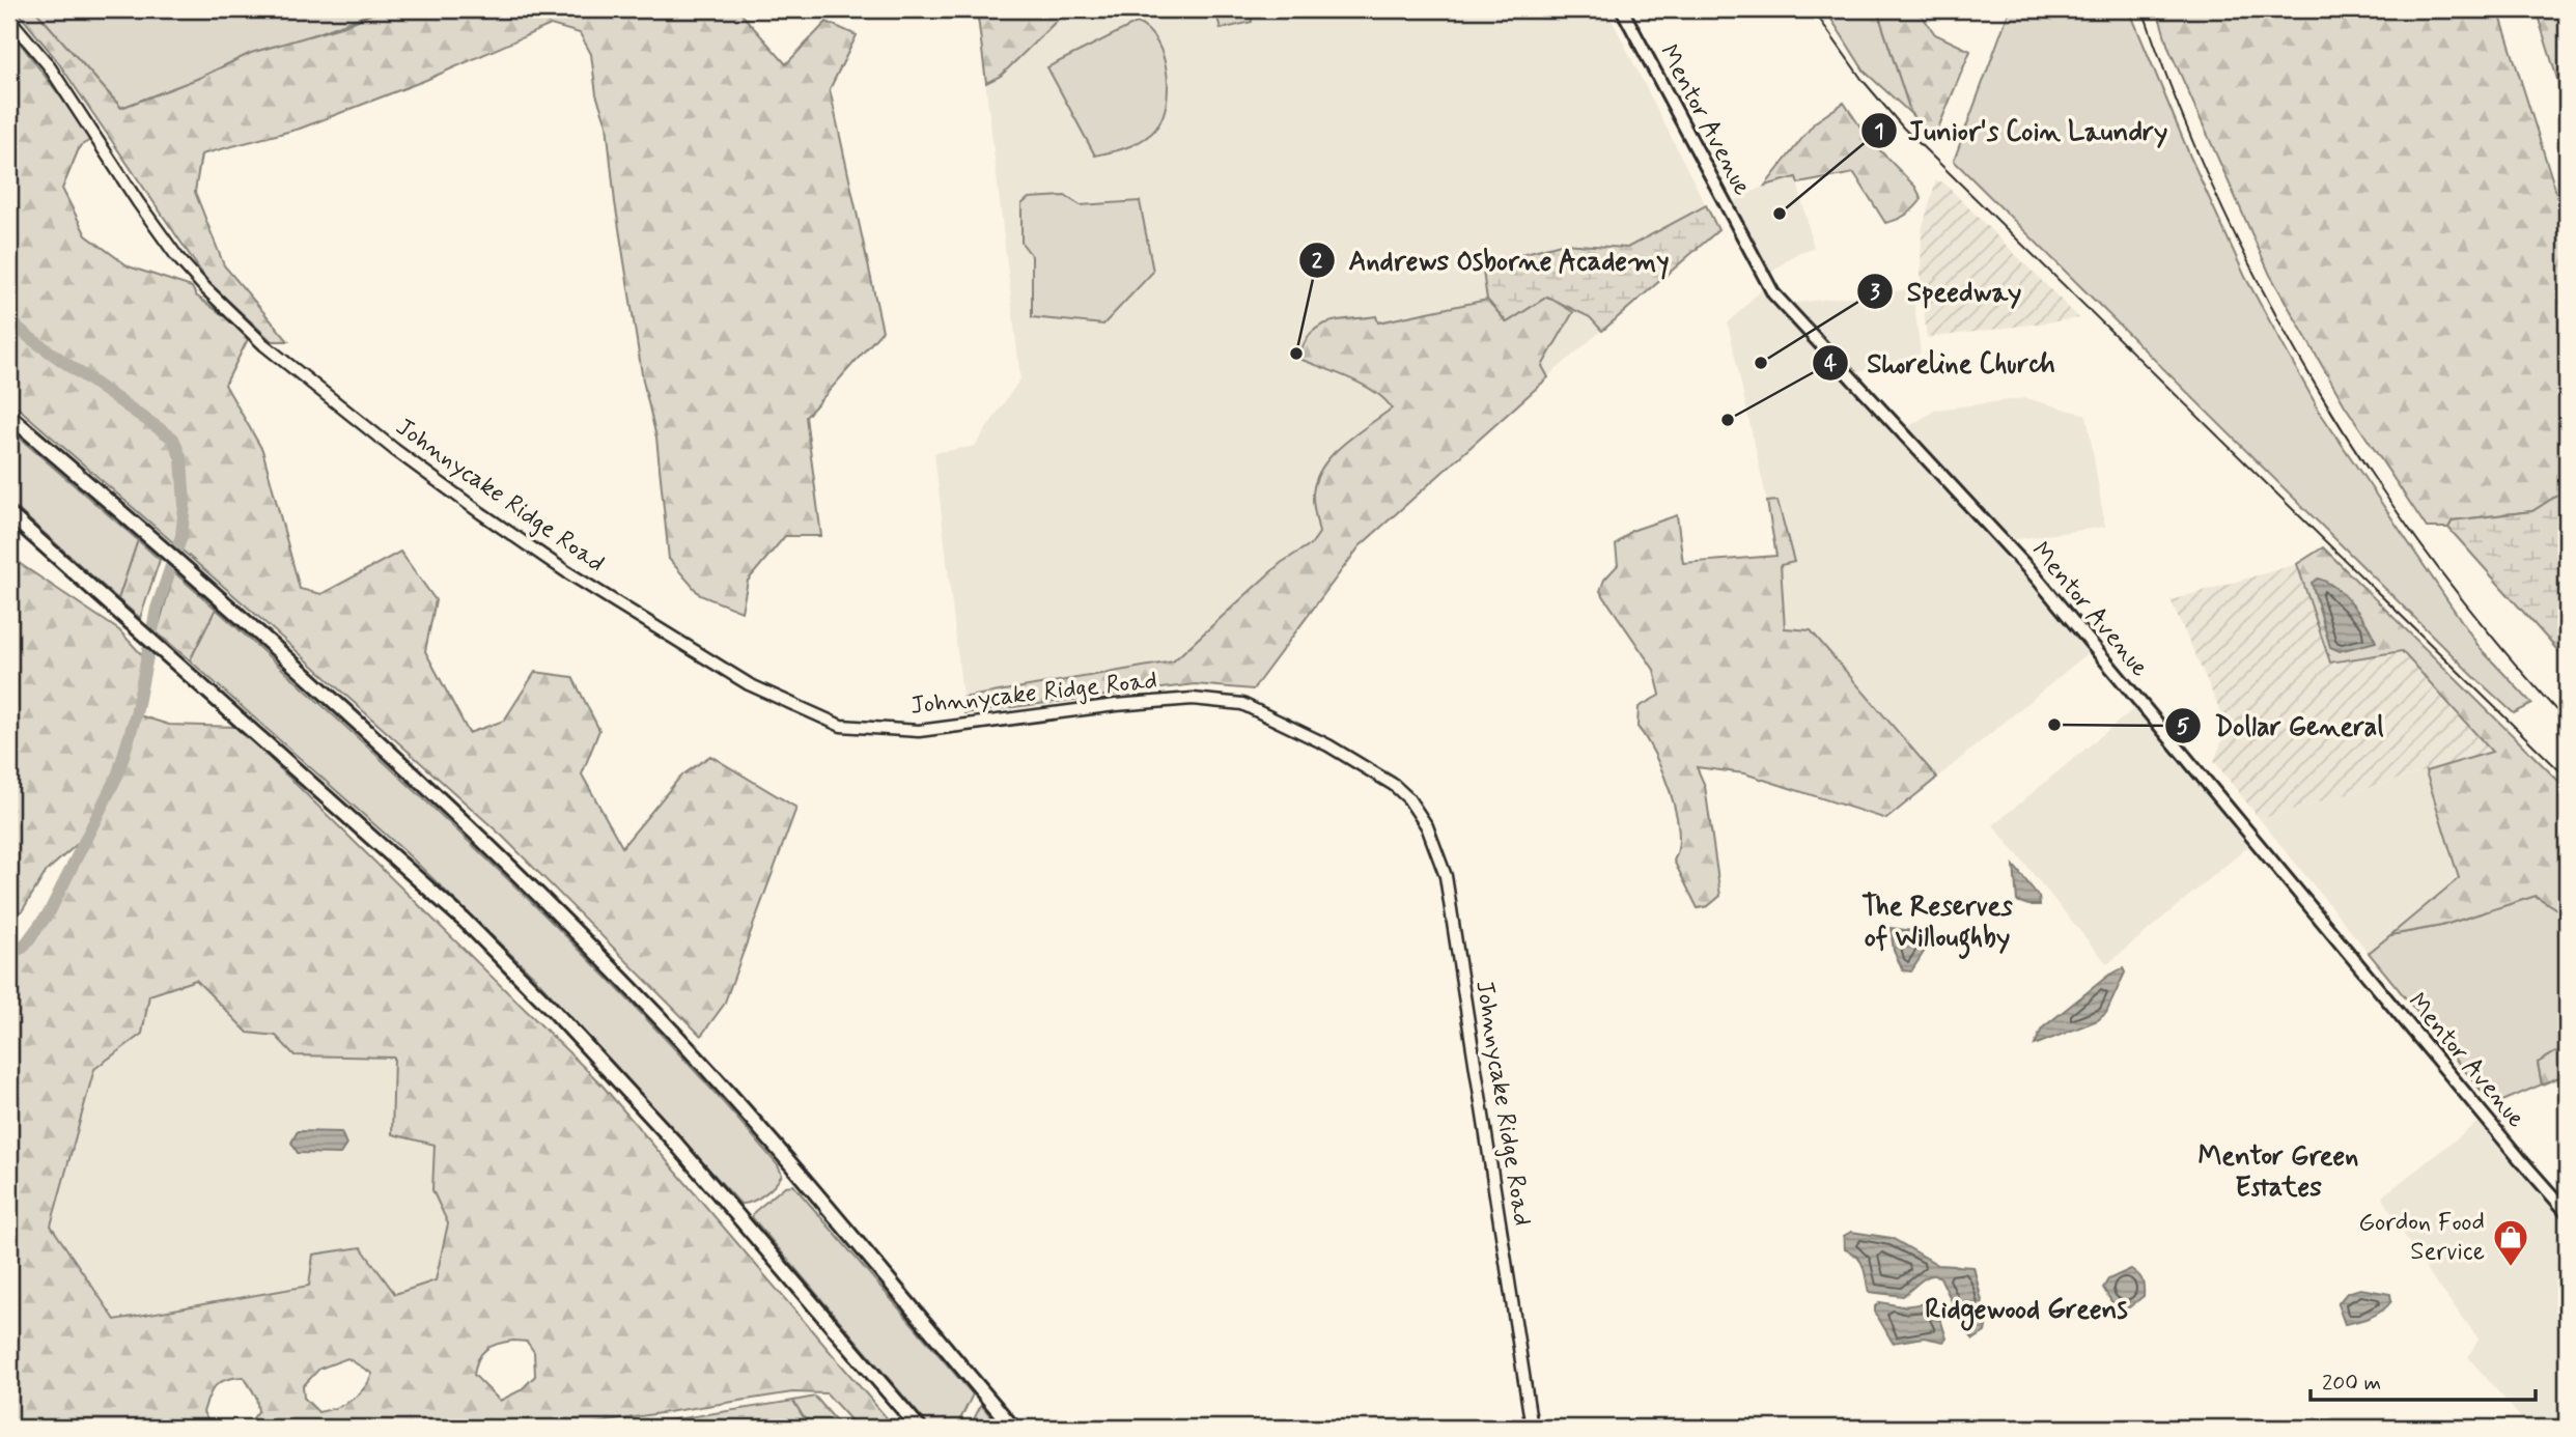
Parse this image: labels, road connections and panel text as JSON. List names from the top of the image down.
{
  "streets": {
    "main road": ["Mentor Avenue", "Johnnycake Ridge Road"]
  },
  "districts": ["The Reserves of Willoughby", "Mentor Green Estates", "Ridgewood Greens"],
  "places": {
    "other": [
      "Junior's Coin Laundry",
      "Andrews Osborne Academy",
      "Speedway",
      "Shoreline Church",
      "Dollar General"
    ],
    "shop": ["Gordon Food Service"]
  },
  "scale_bar": "200 m"
}
